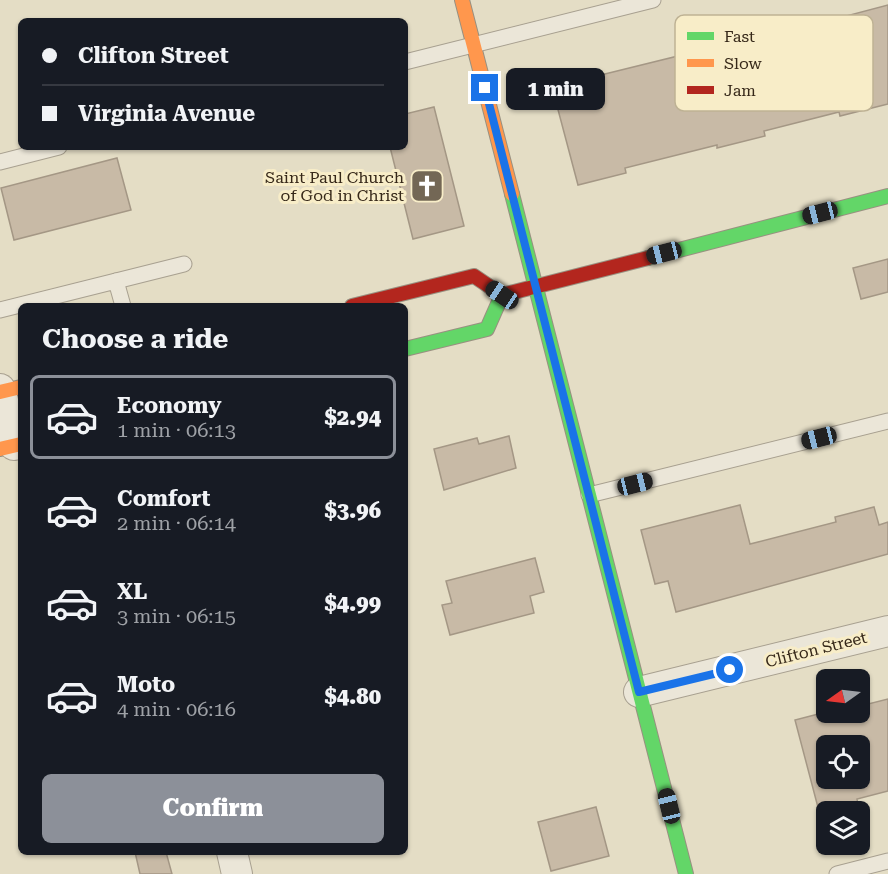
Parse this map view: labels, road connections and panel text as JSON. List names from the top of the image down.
{
  "streets": {
    "street": ["Clifton Street"]
  },
  "places": {
    "church": ["Saint Paul Church of God in Christ"]
  },
  "legend": ["Fast", "Slow", "Jam"],
  "north": "left",
  "page": {
    "banner": ["Clifton Street", "Virginia Avenue"],
    "bubble": "1 min",
    "heading": "Choose a ride",
    "list": [
      {
        "name": "Economy",
        "note": "1 min · 06:13",
        "value": "$2.94"
      },
      {
        "name": "Comfort",
        "note": "2 min · 06:14",
        "value": "$3.96"
      },
      {
        "name": "XL",
        "note": "3 min · 06:15",
        "value": "$4.99"
      },
      {
        "name": "Moto",
        "note": "4 min · 06:16",
        "value": "$4.80"
      }
    ],
    "buttons": "Confirm"
  }
}
